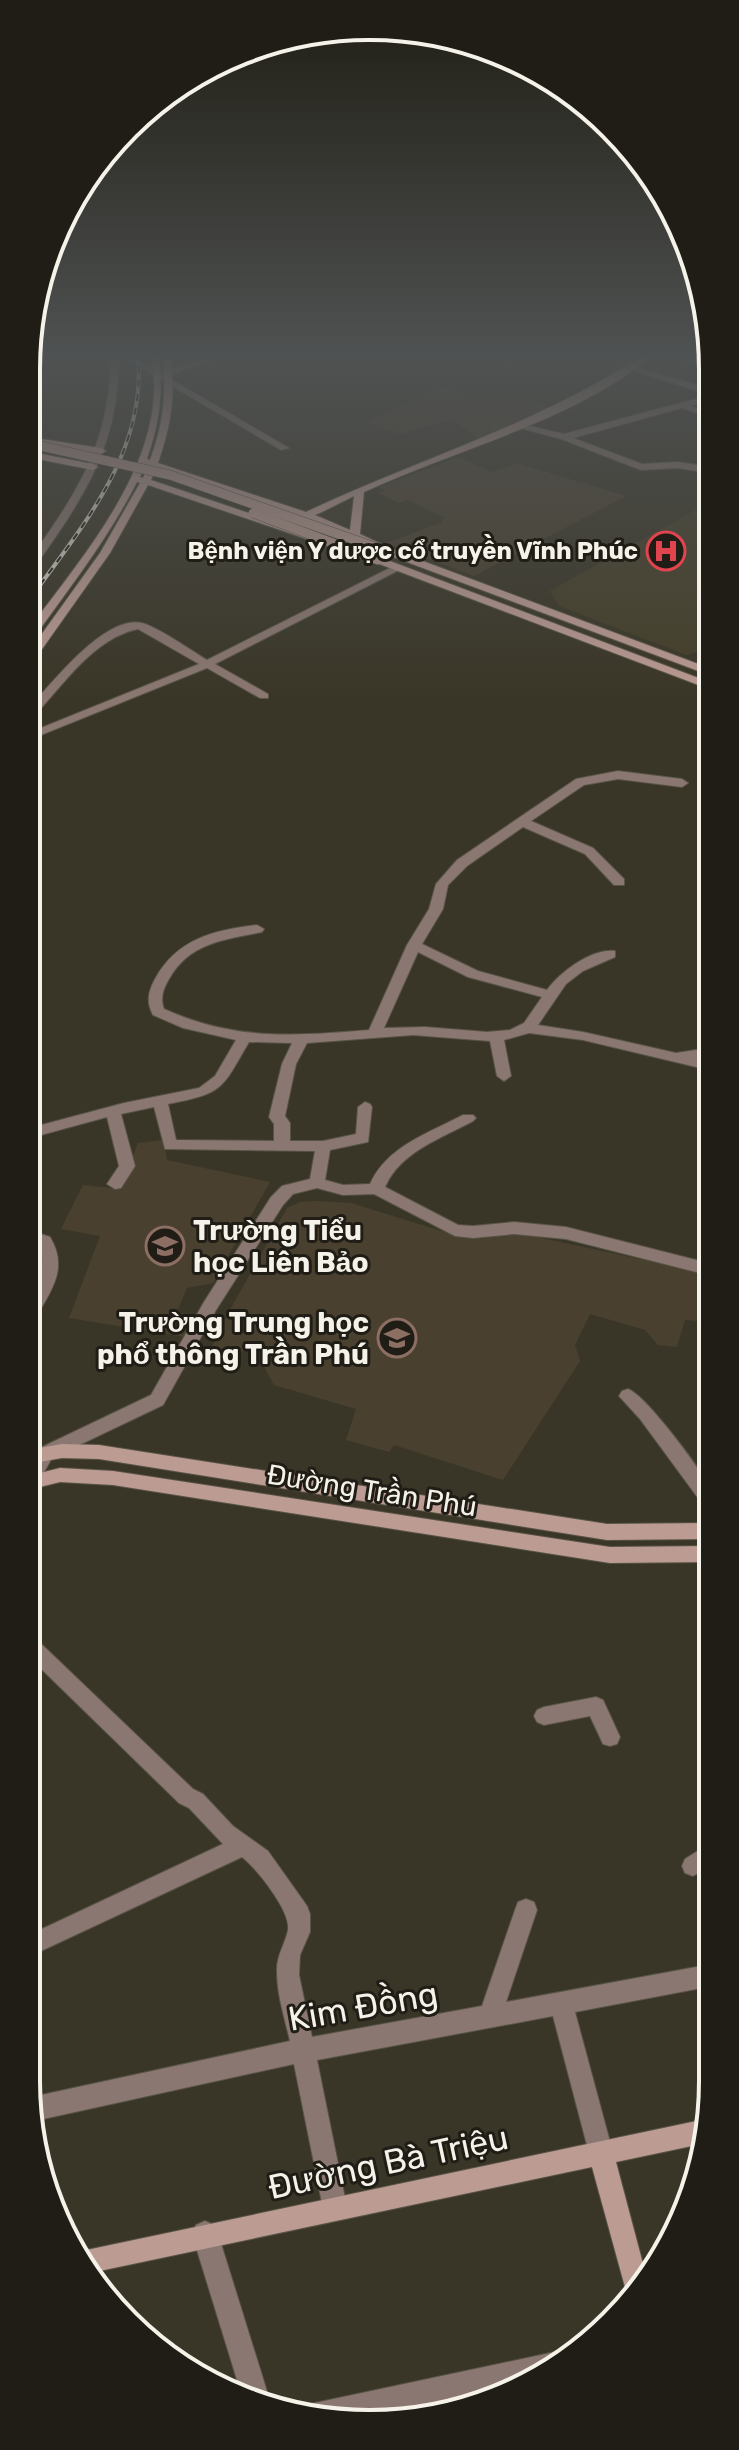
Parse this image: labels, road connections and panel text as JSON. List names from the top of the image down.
{
  "streets": {
    "main road": ["Đường Trần Phú", "Đường Bà Triệu"],
    "street": ["Kim Đồng"]
  },
  "places": {
    "hospital": ["Bệnh viện Y dược cổ truyền Vĩnh Phúc"],
    "school or university": ["Trường Tiểu học Liên Bảo", "Trường Trung học phổ thông Trần Phú"]
  }
}
